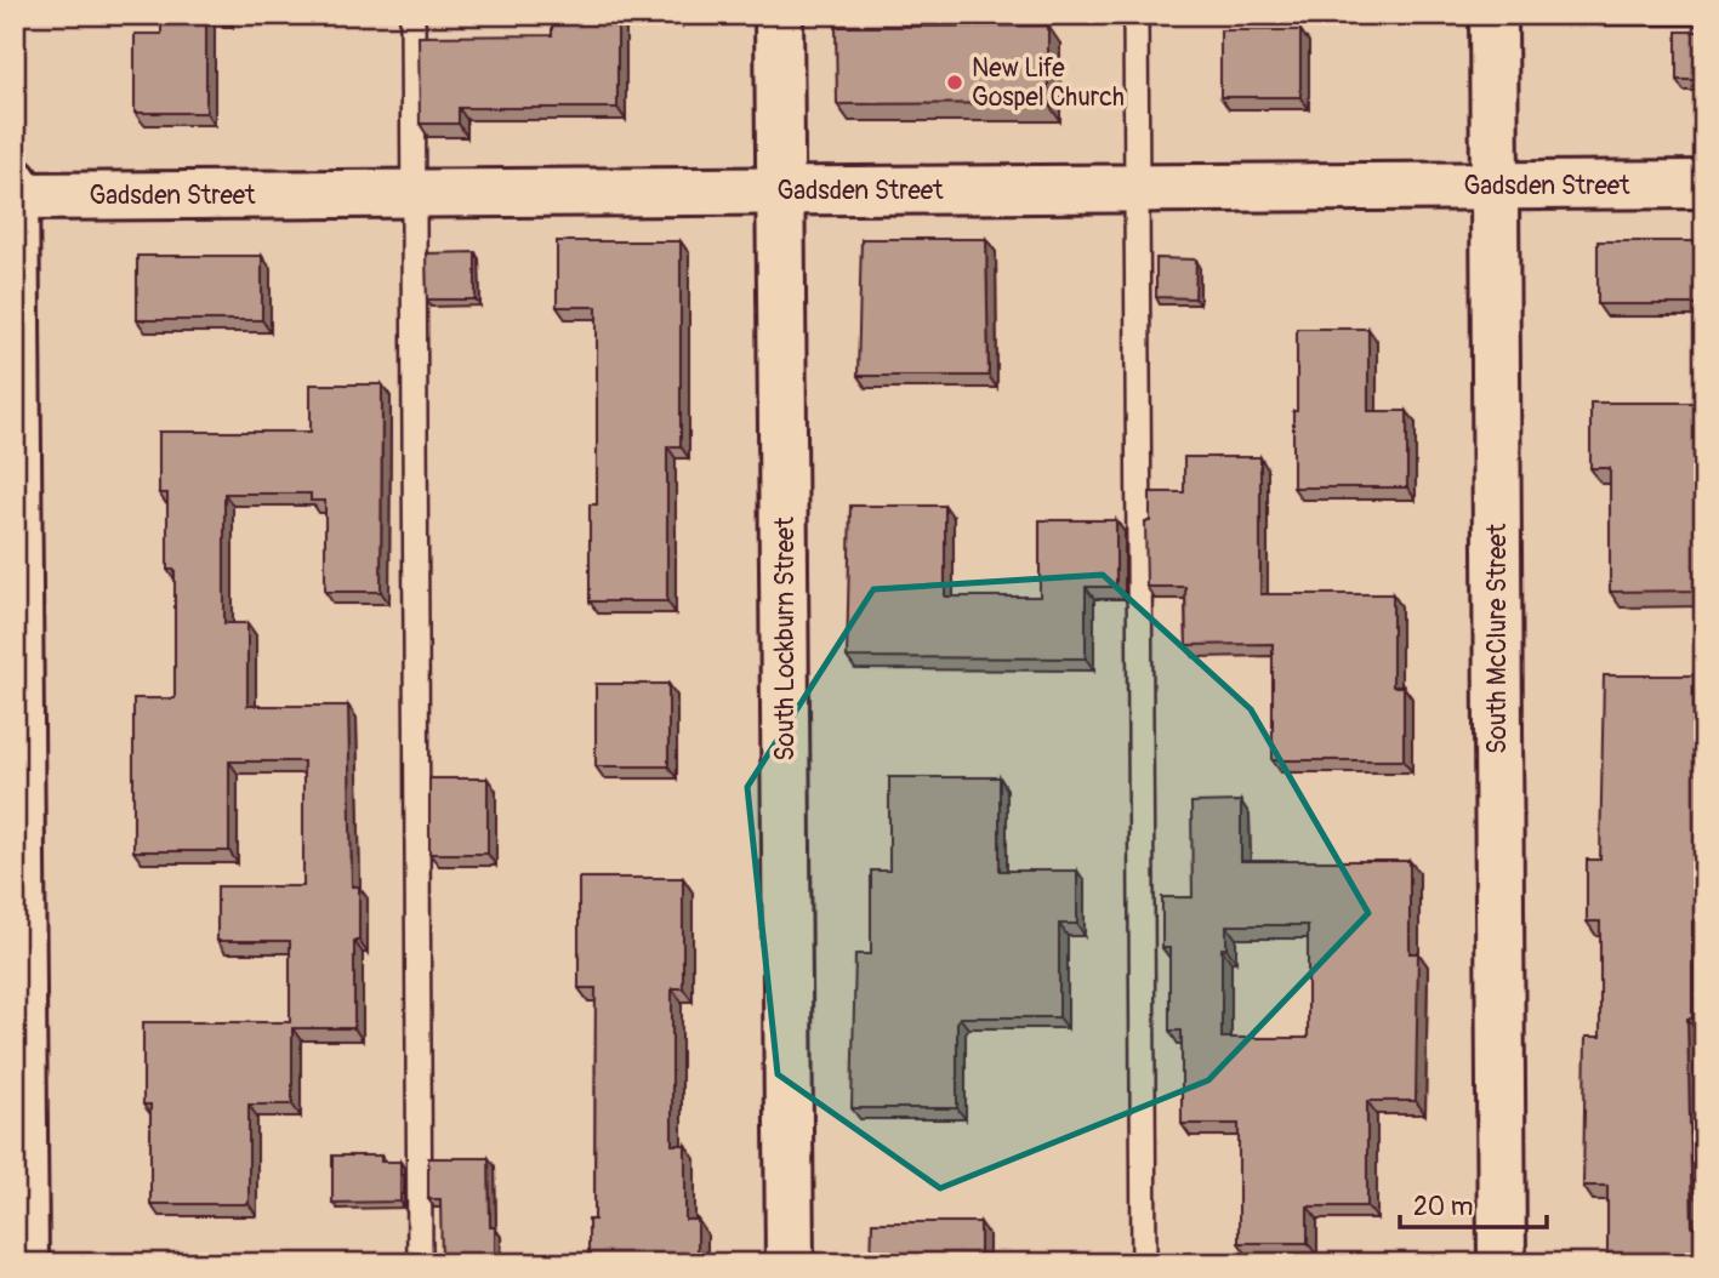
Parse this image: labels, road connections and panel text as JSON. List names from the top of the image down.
{
  "streets": {
    "street": ["Gadsden Street", "South Lockburn Street", "South McClure Street"]
  },
  "crossings": [
    ["Gadsden Street", "South Lockburn Street"],
    ["Gadsden Street", "South McClure Street"]
  ],
  "places": ["New Life Gospel Church"],
  "scale_bar": "20 m"
}
